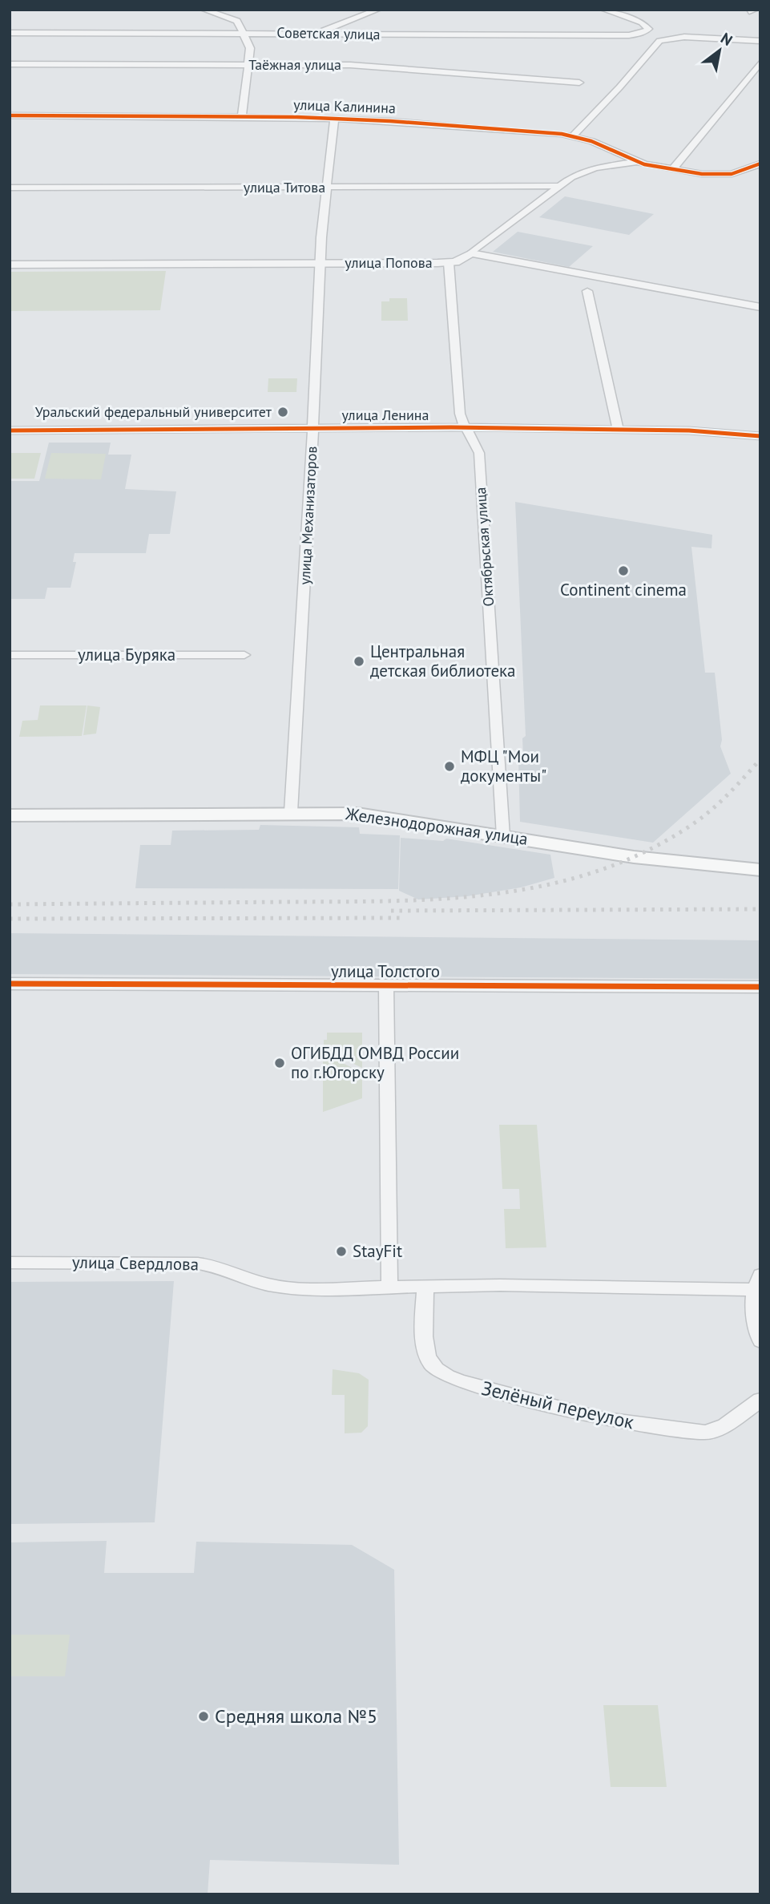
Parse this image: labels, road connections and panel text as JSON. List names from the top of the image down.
{
  "streets": {
    "main road": ["Железнодорожная улица"],
    "street": [
      "Советская улица",
      "Таёжная улица",
      "улица Калинина",
      "улица Титова",
      "улица Попова",
      "улица Ленина",
      "улица Механизаторов",
      "Октябрьская улица",
      "улица Буряка",
      "улица Толстого",
      "улица Свердлова",
      "Зелёный переулок"
    ]
  },
  "crossings": [
    ["улица Калинина", "улица Механизаторов"],
    ["улица Титова", "улица Механизаторов"],
    ["улица Попова", "улица Механизаторов"],
    ["улица Попова", "Октябрьская улица"],
    ["улица Ленина", "улица Механизаторов"],
    ["улица Ленина", "Октябрьская улица"],
    ["улица Механизаторов", "Железнодорожная улица"],
    ["Октябрьская улица", "Железнодорожная улица"],
    ["улица Свердлова", "Зелёный переулок"]
  ],
  "places": [
    "Уральский федеральный университет",
    "Continent cinema",
    "Центральная детская библиотека",
    "МФЦ \"Мои документы\"",
    "ОГИБДД ОМВД России по г.Югорску",
    "StayFit",
    "Средняя школа №5"
  ],
  "north": "top right"
}
